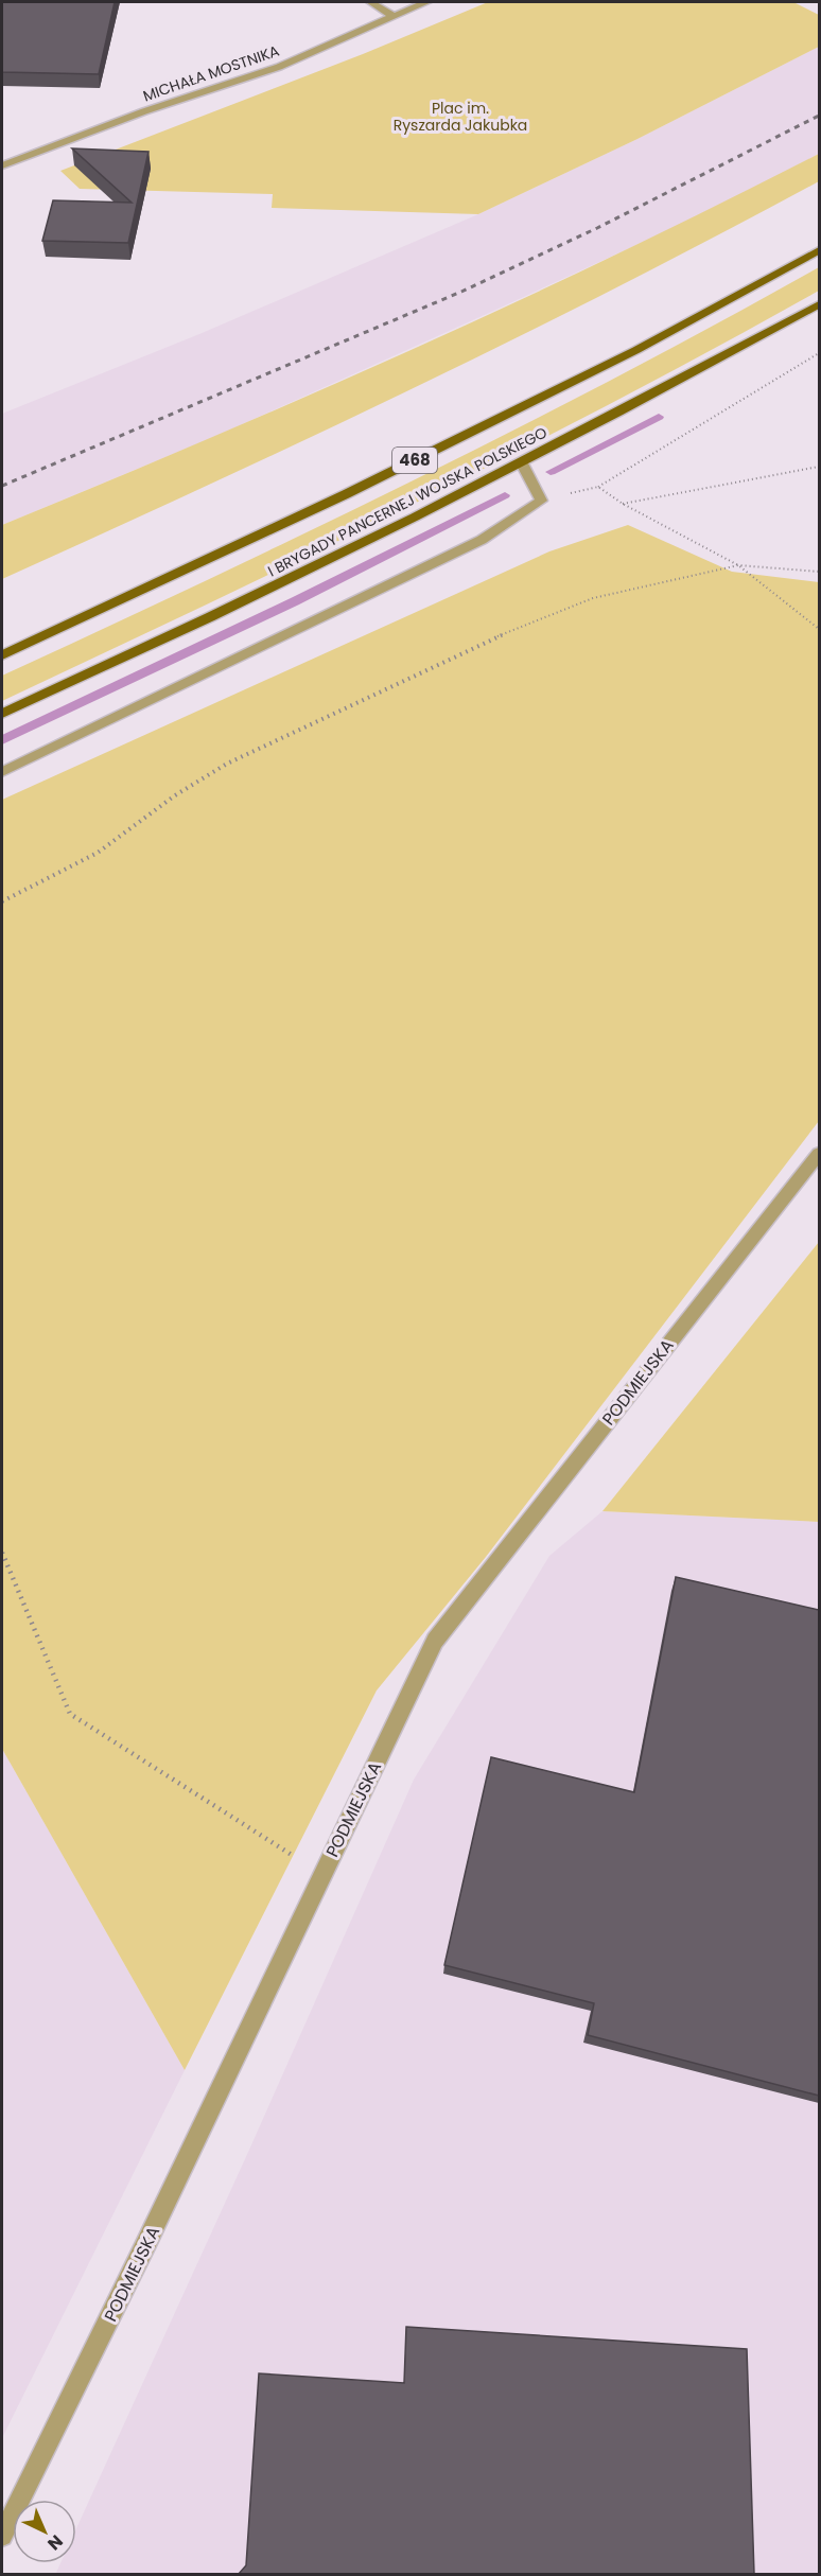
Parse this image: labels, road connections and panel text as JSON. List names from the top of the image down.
{
  "streets": {
    "main road": ["468", "I BRYGADY PANCERNEJ WOJSKA POLSKIEGO"],
    "street": ["MICHAŁA MOSTNIKA", "PODMIEJSKA"]
  },
  "parks": ["Plac im. Ryszarda Jakubka"],
  "north": "bottom right"
}
